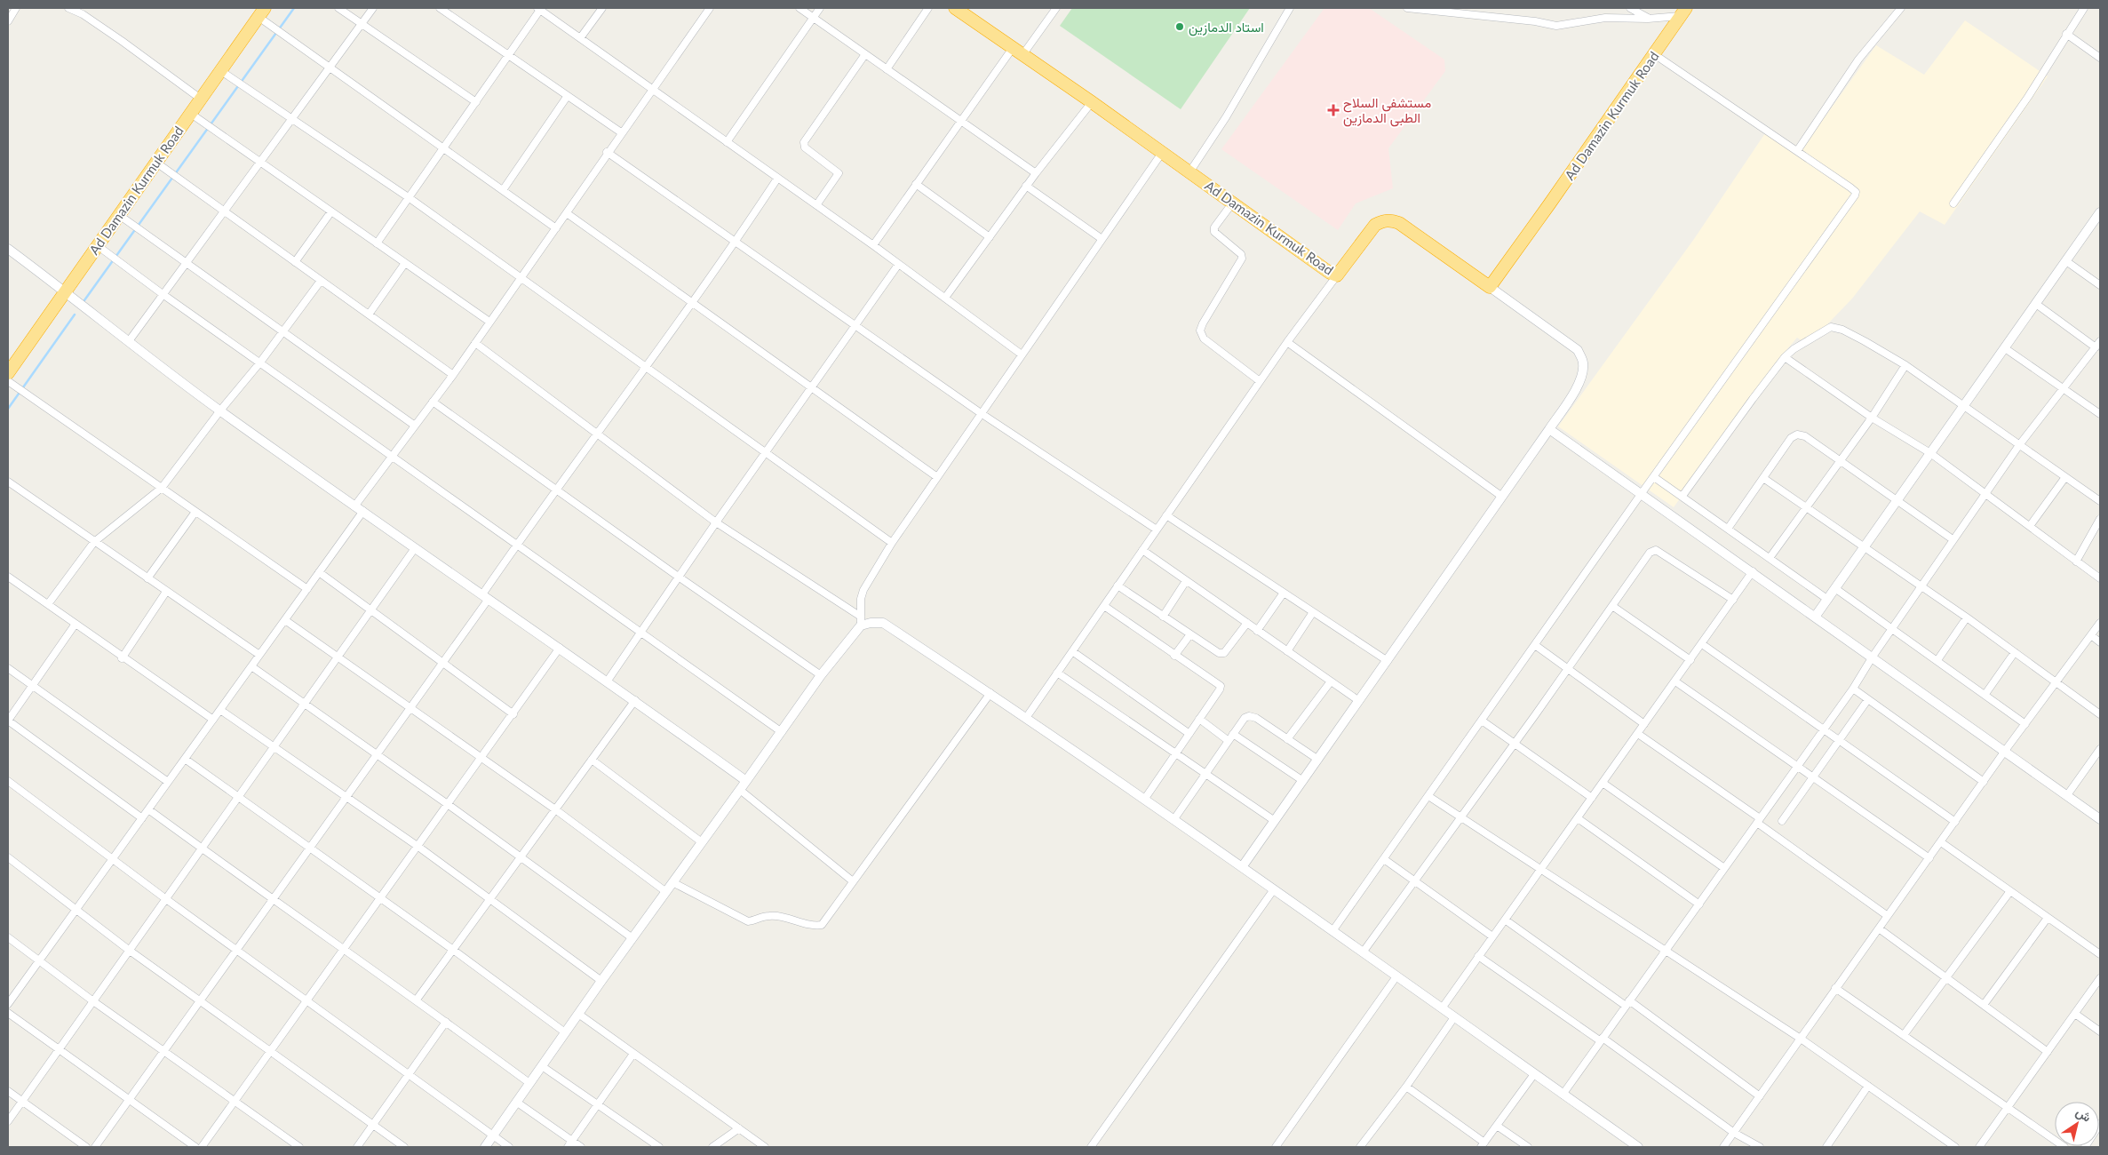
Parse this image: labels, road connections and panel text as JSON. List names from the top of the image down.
{
  "streets": {
    "highway": ["Ad Damazin Kurmuk Road"]
  },
  "places": {
    "other": ["استاد الدمازين"],
    "health": ["مستشفى السلاح الطبى الدمازين"]
  },
  "north": "top right"
}
